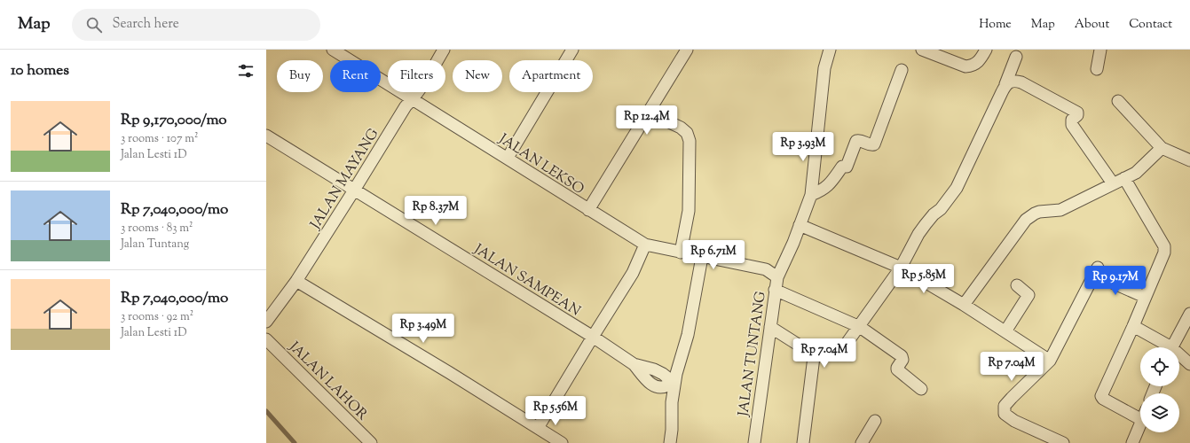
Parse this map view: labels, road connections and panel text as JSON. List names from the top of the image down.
{
  "streets": {
    "street": [
      "JALAN LEKSO",
      "JALAN MAYANG",
      "JALAN SAMPEAN",
      "JALAN TUNTANG",
      "JALAN LAHOR"
    ]
  },
  "crossings": [
    ["JALAN LEKSO", "JALAN MAYANG"],
    ["JALAN LEKSO", "JALAN TUNTANG"],
    ["JALAN MAYANG", "JALAN SAMPEAN"]
  ],
  "page": {
    "header": "Map",
    "search": "Search here",
    "nav": [
      "Home",
      "Map",
      "About",
      "Contact"
    ],
    "heading": "10 homes",
    "chip": [
      "Buy",
      "Rent",
      "Filters",
      "New",
      "Apartment"
    ],
    "list": [
      {
        "name": "Rp 9,170,000/mo",
        "note": "3 rooms · 107 m² · Jalan Lesti 1D"
      },
      {
        "name": "Rp 7,040,000/mo",
        "note": "3 rooms · 83 m² · Jalan Tuntang"
      },
      {
        "name": "Rp 7,040,000/mo",
        "note": "3 rooms · 92 m² · Jalan Lesti 1D"
      }
    ],
    "price": [
      "Rp 12.4M",
      "Rp 3.93M",
      "Rp 8.37M",
      "Rp 6.71M",
      "Rp 5.85M",
      "Rp 9.17M",
      "Rp 3.49M",
      "Rp 7.04M",
      "Rp 7.04M",
      "Rp 5.56M"
    ]
  }
}
